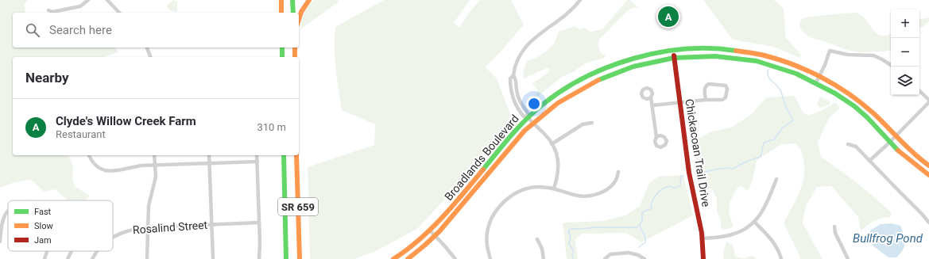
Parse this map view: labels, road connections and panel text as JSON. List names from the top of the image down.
{
  "streets": {
    "main road": ["Chickacoan Trail Drive", "Broadlands Boulevard", "SR 659"],
    "street": ["Rosalind Street"]
  },
  "crossings": [
    ["Chickacoan Trail Drive", "Broadlands Boulevard"]
  ],
  "water": ["Bullfrog Pond"],
  "legend": ["Fast", "Slow", "Jam"],
  "page": {
    "pins": "A",
    "map_buttons": ["+", "−"],
    "search": "Search here",
    "heading": "Nearby",
    "list": [
      {
        "mark": "A",
        "name": "Clyde's Willow Creek Farm",
        "note": "Restaurant",
        "value": "310 m"
      }
    ]
  }
}
